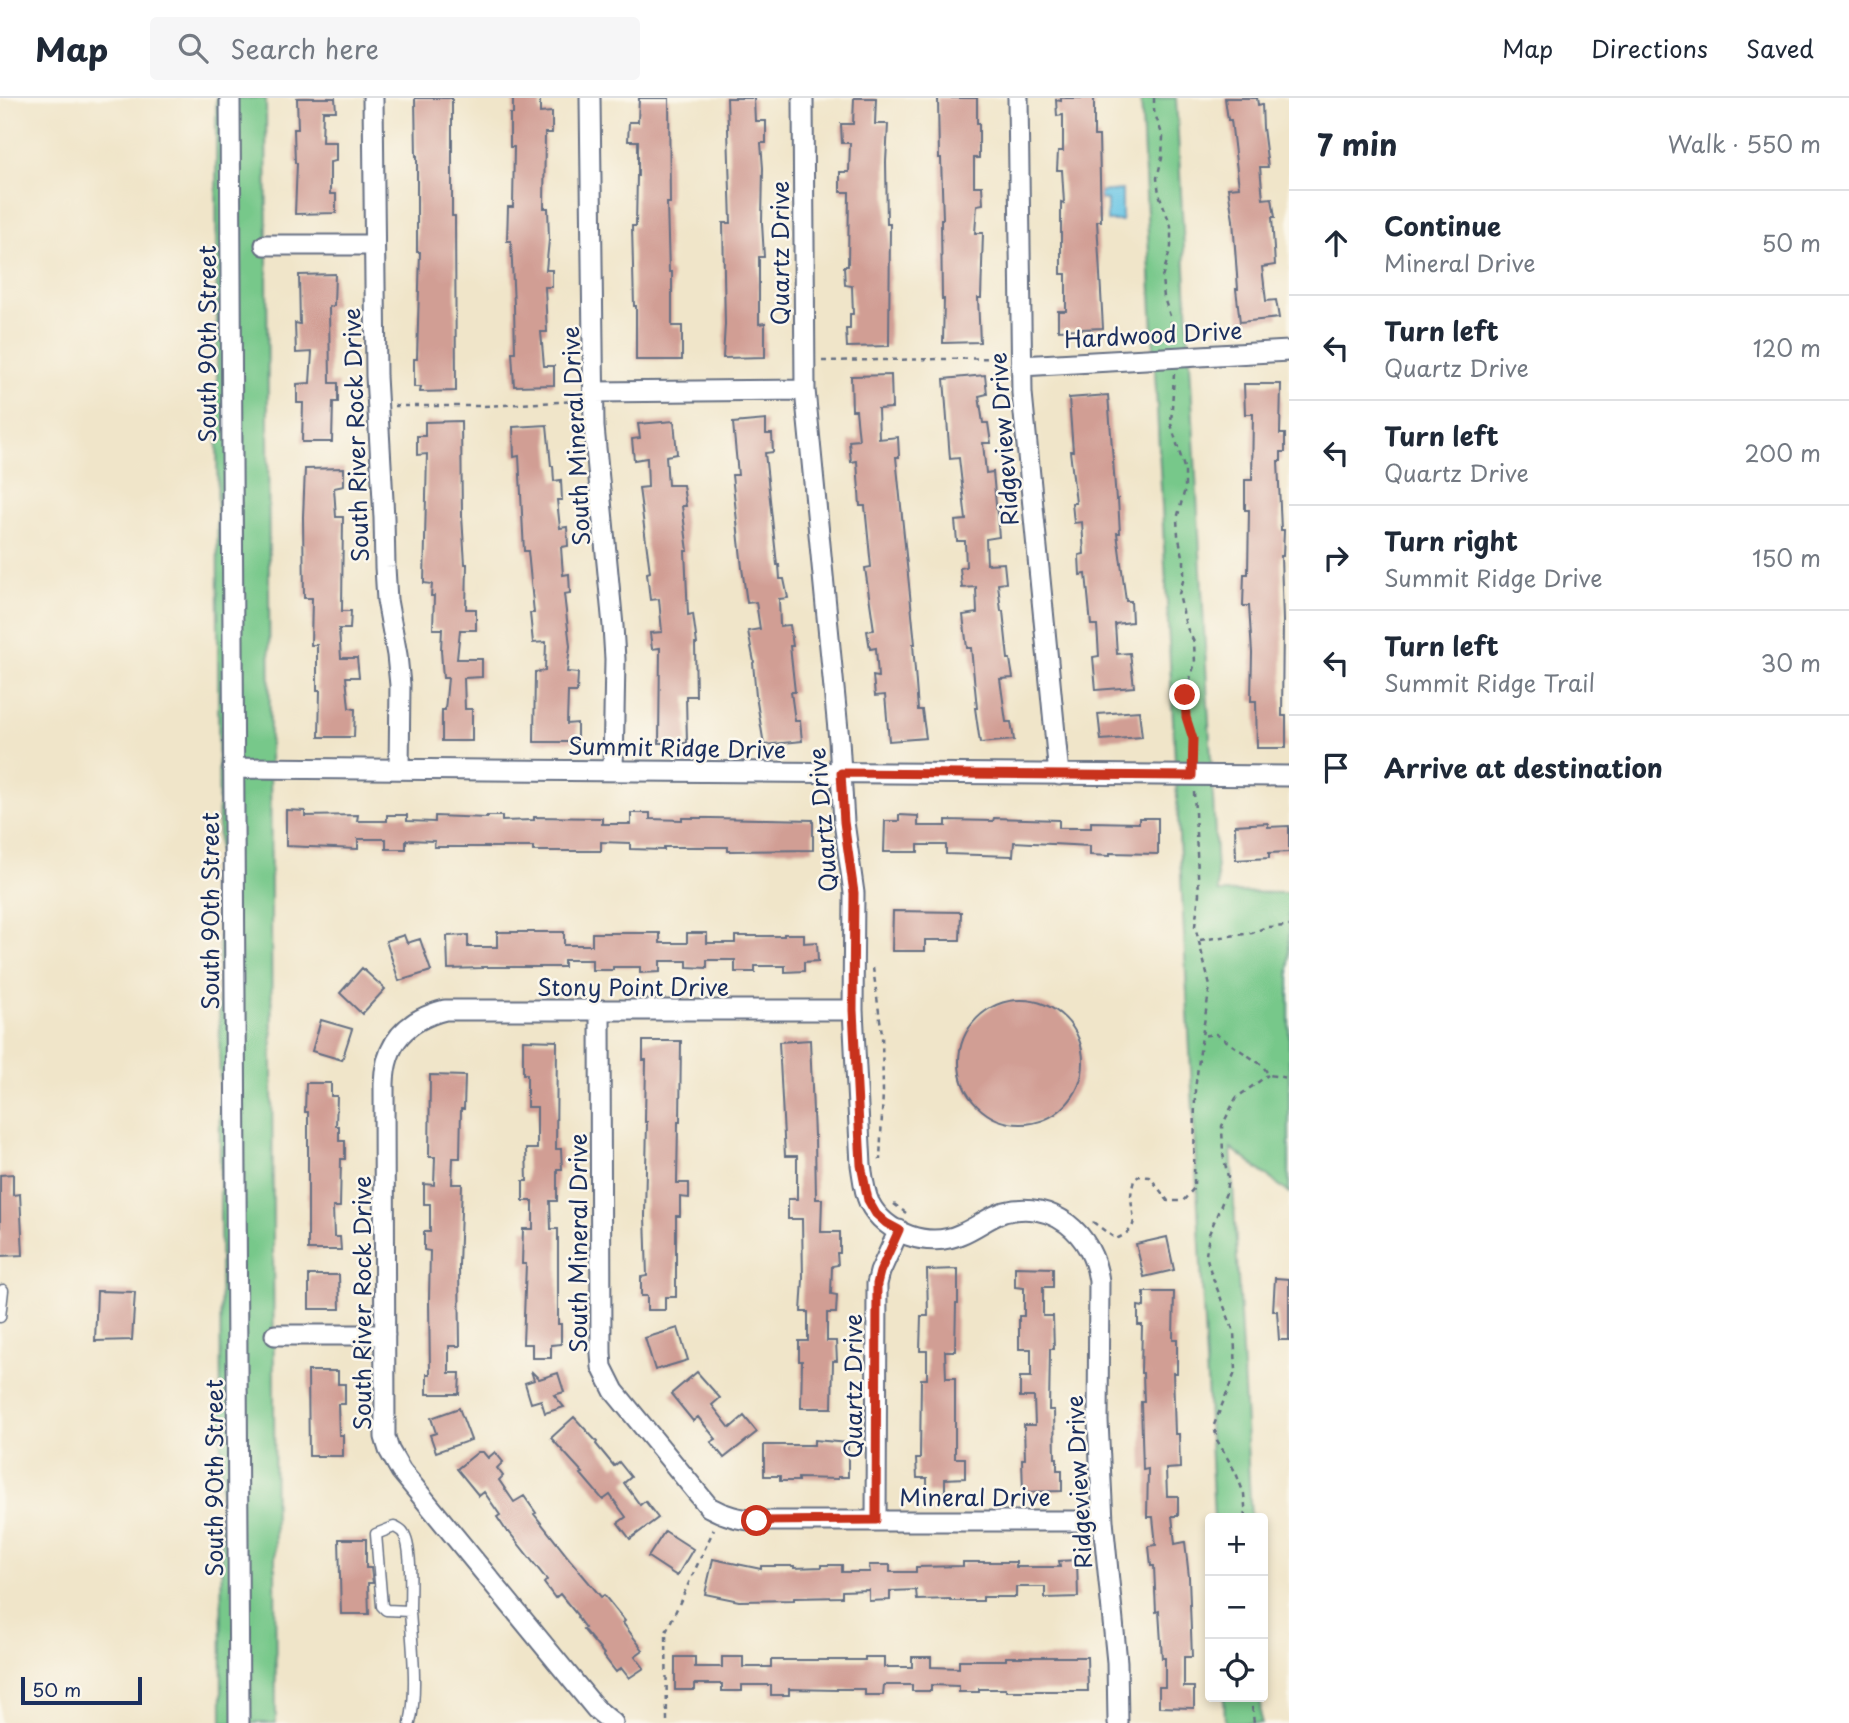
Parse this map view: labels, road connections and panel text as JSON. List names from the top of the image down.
{
  "streets": {
    "street": [
      "Quartz Drive",
      "Hardwood Drive",
      "South 90th Street",
      "South River Rock Drive",
      "South Mineral Drive",
      "Ridgeview Drive",
      "Summit Ridge Drive",
      "Stony Point Drive",
      "Mineral Drive"
    ]
  },
  "crossings": [
    ["Quartz Drive", "Ridgeview Drive"],
    ["Quartz Drive", "Summit Ridge Drive"],
    ["Quartz Drive", "Stony Point Drive"],
    ["Quartz Drive", "Mineral Drive"],
    ["Hardwood Drive", "Ridgeview Drive"],
    ["South 90th Street", "Summit Ridge Drive"],
    ["South River Rock Drive", "Summit Ridge Drive"],
    ["South River Rock Drive", "Stony Point Drive"],
    ["South Mineral Drive", "Summit Ridge Drive"],
    ["South Mineral Drive", "Stony Point Drive"],
    ["South Mineral Drive", "Mineral Drive"],
    ["Ridgeview Drive", "Summit Ridge Drive"],
    ["Ridgeview Drive", "Mineral Drive"]
  ],
  "scale_bar": "50 m",
  "page": {
    "header": "Map",
    "search": "Search here",
    "nav": ["Map", "Directions", "Saved"],
    "heading": ["7 min", "Walk · 550 m"],
    "list": [
      ["Continue", "Mineral Drive", "50 m"],
      ["Turn left", "Quartz Drive", "120 m"],
      ["Turn left", "Quartz Drive", "200 m"],
      ["Turn right", "Summit Ridge Drive", "150 m"],
      ["Turn left", "Summit Ridge Trail", "30 m"],
      "Arrive at destination"
    ],
    "map_buttons": ["+", "−"],
    "scale": "50 m"
  }
}
